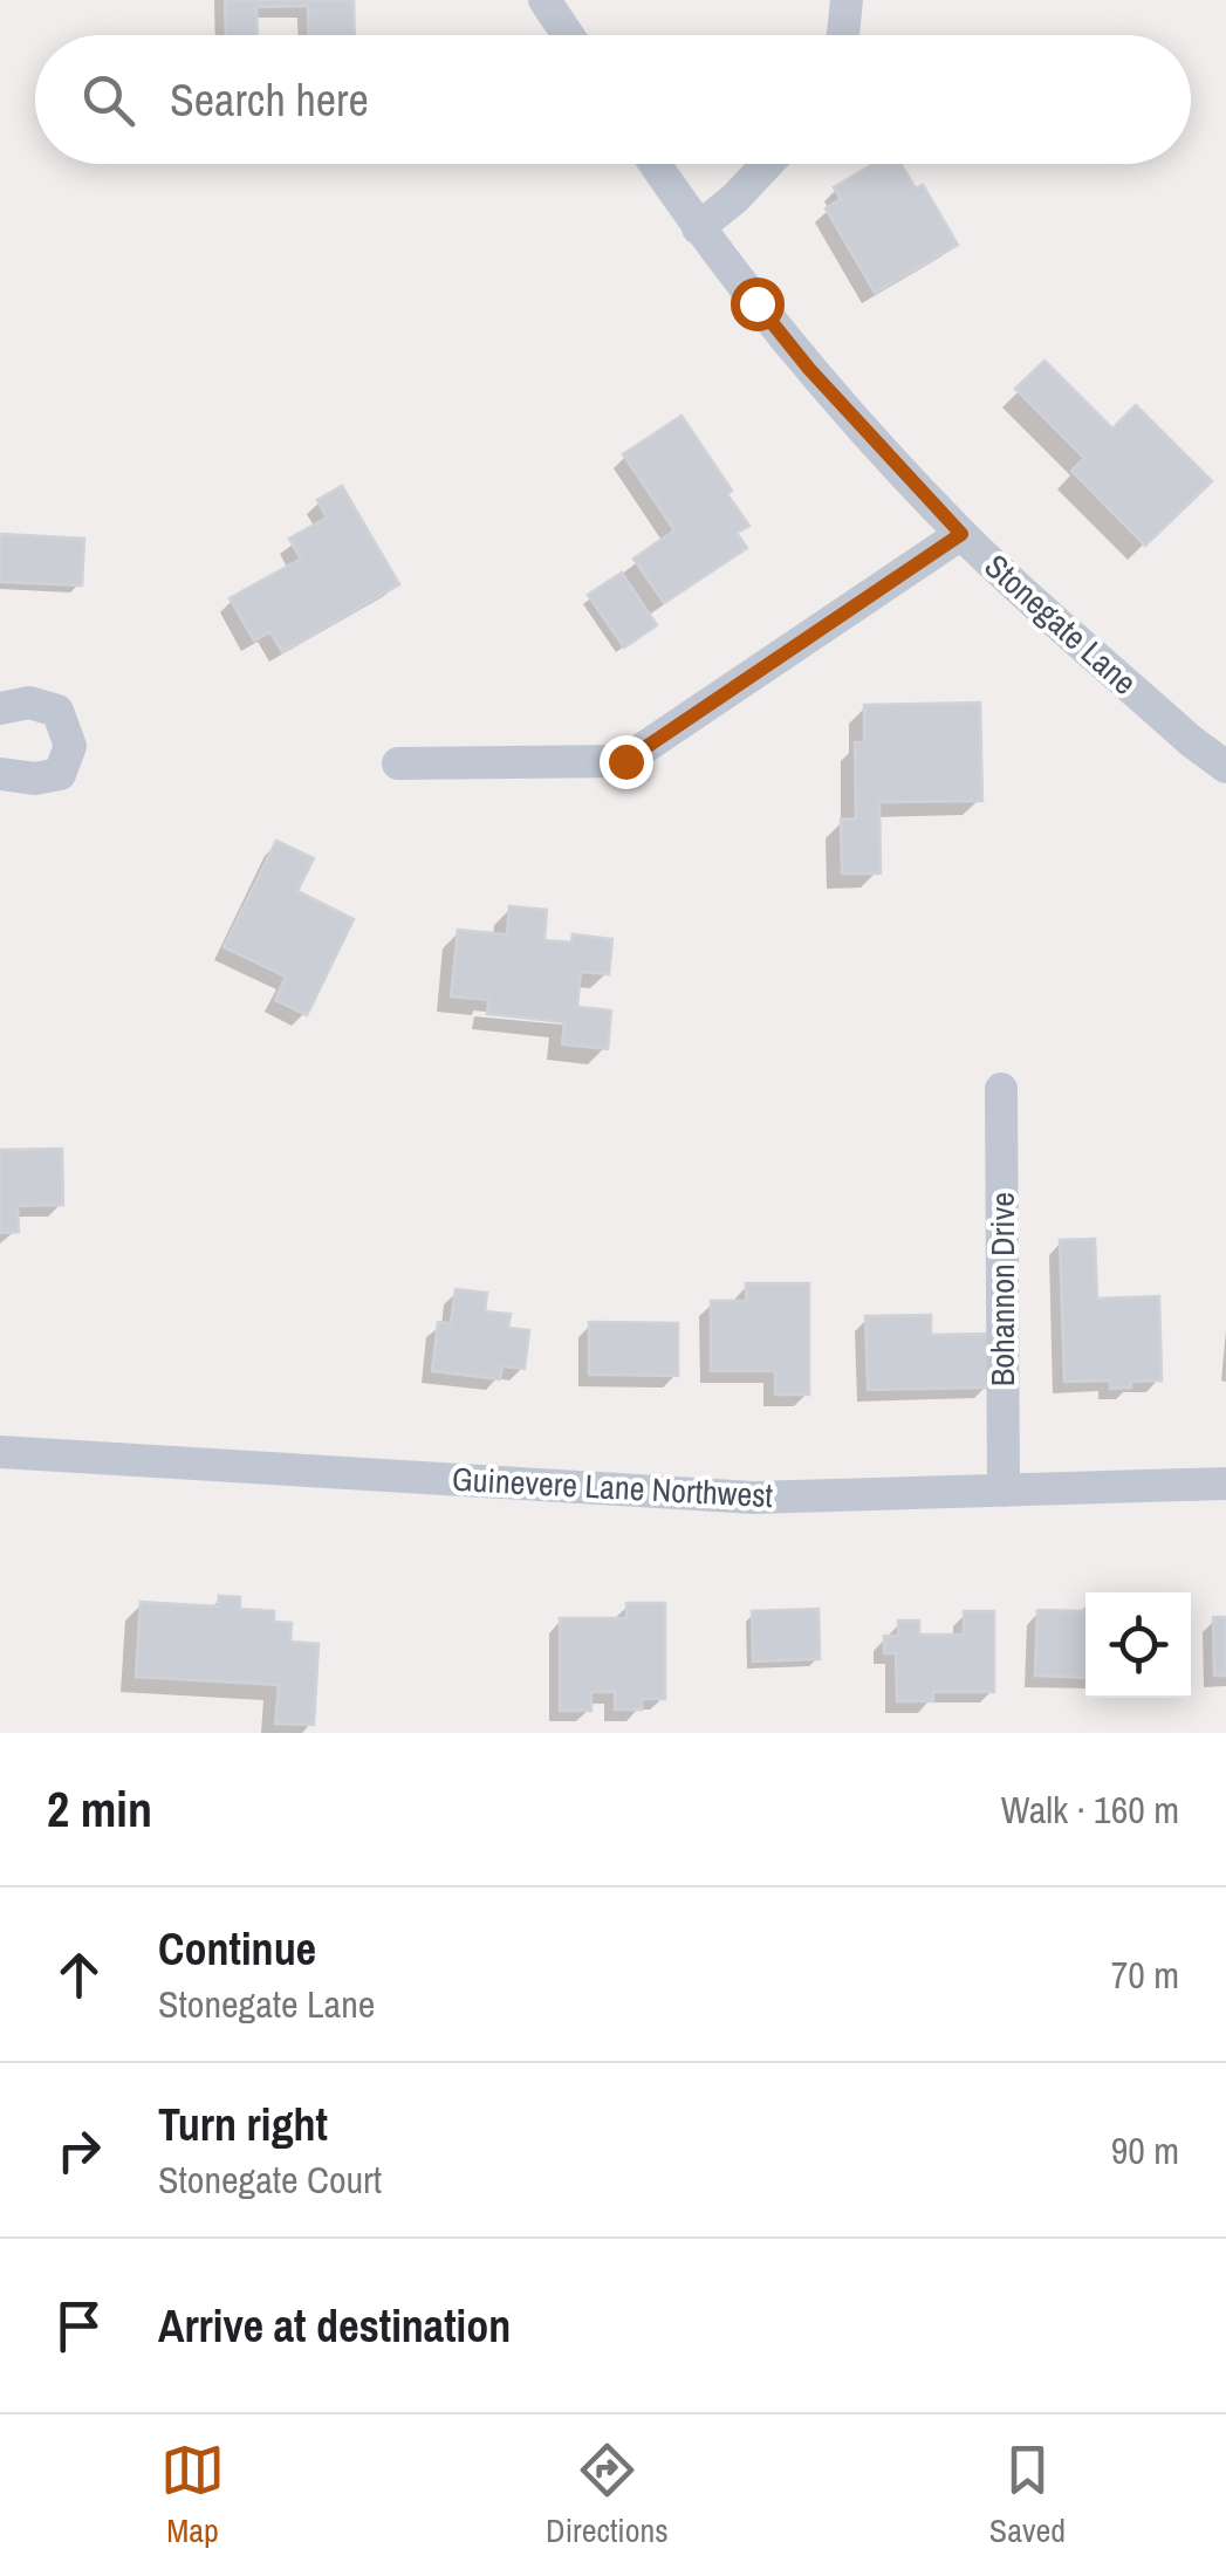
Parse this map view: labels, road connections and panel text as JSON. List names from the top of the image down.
{
  "streets": {
    "street": ["Stonegate Lane", "Bohannon Drive", "Guinevere Lane Northwest"]
  },
  "crossings": [
    ["Bohannon Drive", "Guinevere Lane Northwest"]
  ],
  "page": {
    "search": "Search here",
    "heading": ["2 min", "Walk · 160 m"],
    "list": [
      ["Continue", "Stonegate Lane", "70 m"],
      ["Turn right", "Stonegate Court", "90 m"],
      "Arrive at destination"
    ],
    "nav": ["Map", "Directions", "Saved"]
  }
}
